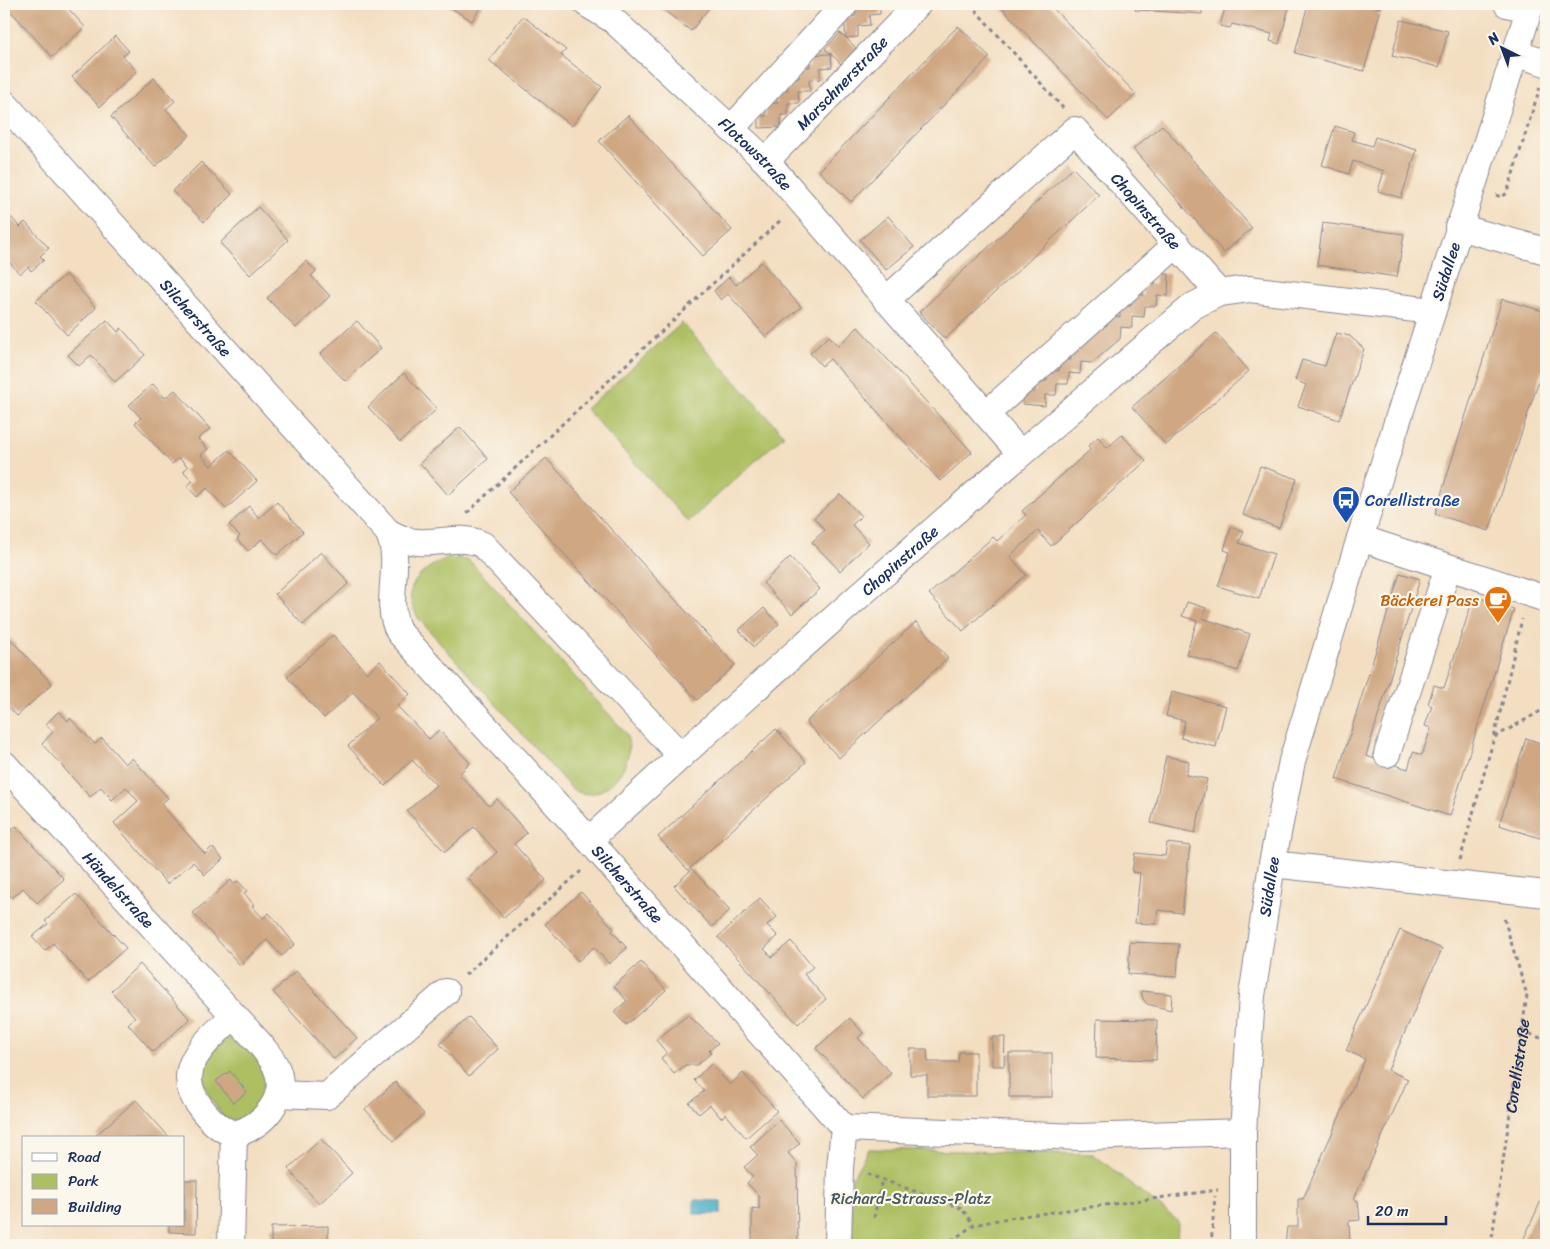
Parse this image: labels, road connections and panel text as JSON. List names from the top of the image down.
{
  "streets": {
    "street": [
      "Marschnerstraße",
      "Flotowstraße",
      "Chopinstraße",
      "Südallee",
      "Silcherstraße",
      "Händelstraße"
    ],
    "path": ["Corellistraße"]
  },
  "crossings": [
    ["Marschnerstraße", "Flotowstraße"],
    ["Flotowstraße", "Chopinstraße"],
    ["Chopinstraße", "Südallee"],
    ["Chopinstraße", "Silcherstraße"]
  ],
  "parks": ["Richard-Strauss-Platz"],
  "places": {
    "bus stop": ["Corellistraße"],
    "cafe": ["Bäckerei Pass"]
  },
  "legend": ["Road", "Park", "Building"],
  "scale_bar": "20 m",
  "north": "top left"
}
